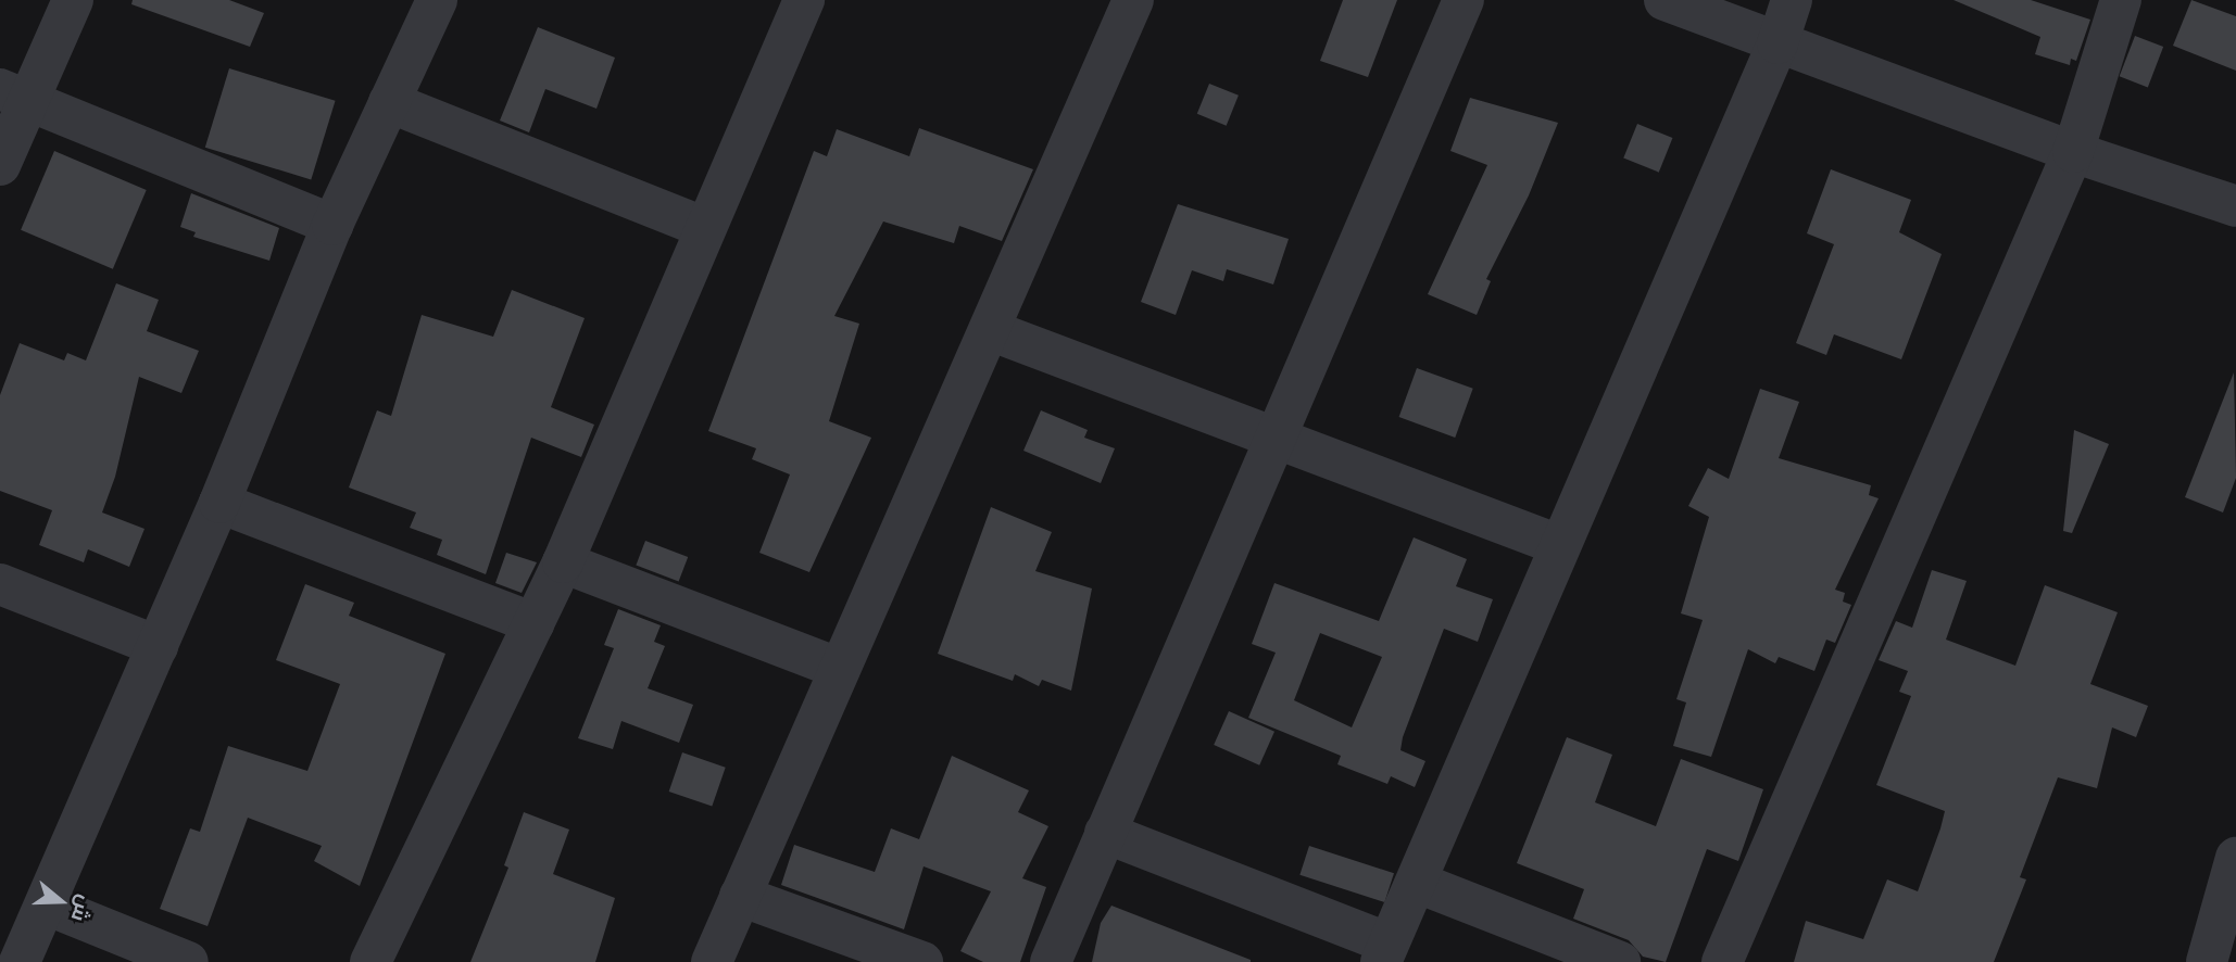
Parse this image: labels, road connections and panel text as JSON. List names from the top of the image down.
{
  "north": "right"
}
